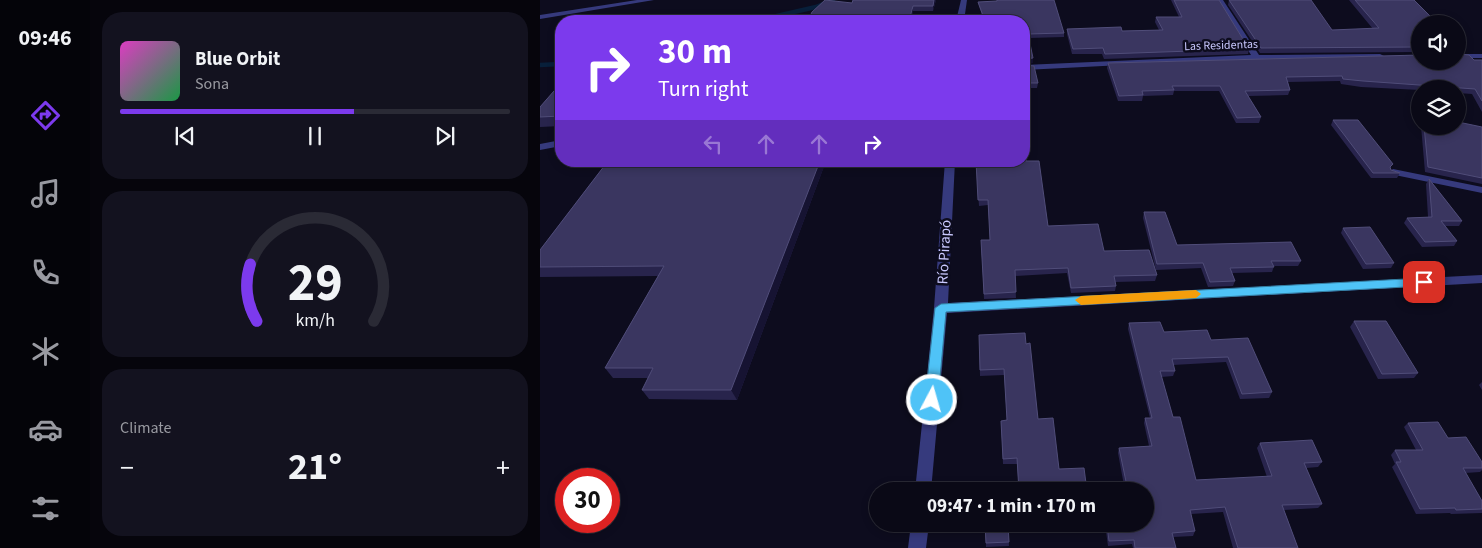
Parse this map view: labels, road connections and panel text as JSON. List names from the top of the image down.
{
  "streets": {
    "street": ["Las Residentas", "Río Pirapó"]
  },
  "page": {
    "tabs": "09:46",
    "turn": ["30 m", "Turn right"],
    "song": ["Blue Orbit", "Sona"],
    "tile": "Climate",
    "heat": ["−", "21°", "+"],
    "limit": "30",
    "trip": "09:47 · 1 min · 170 m",
    "gauge": ["29", "km/h"]
  }
}
